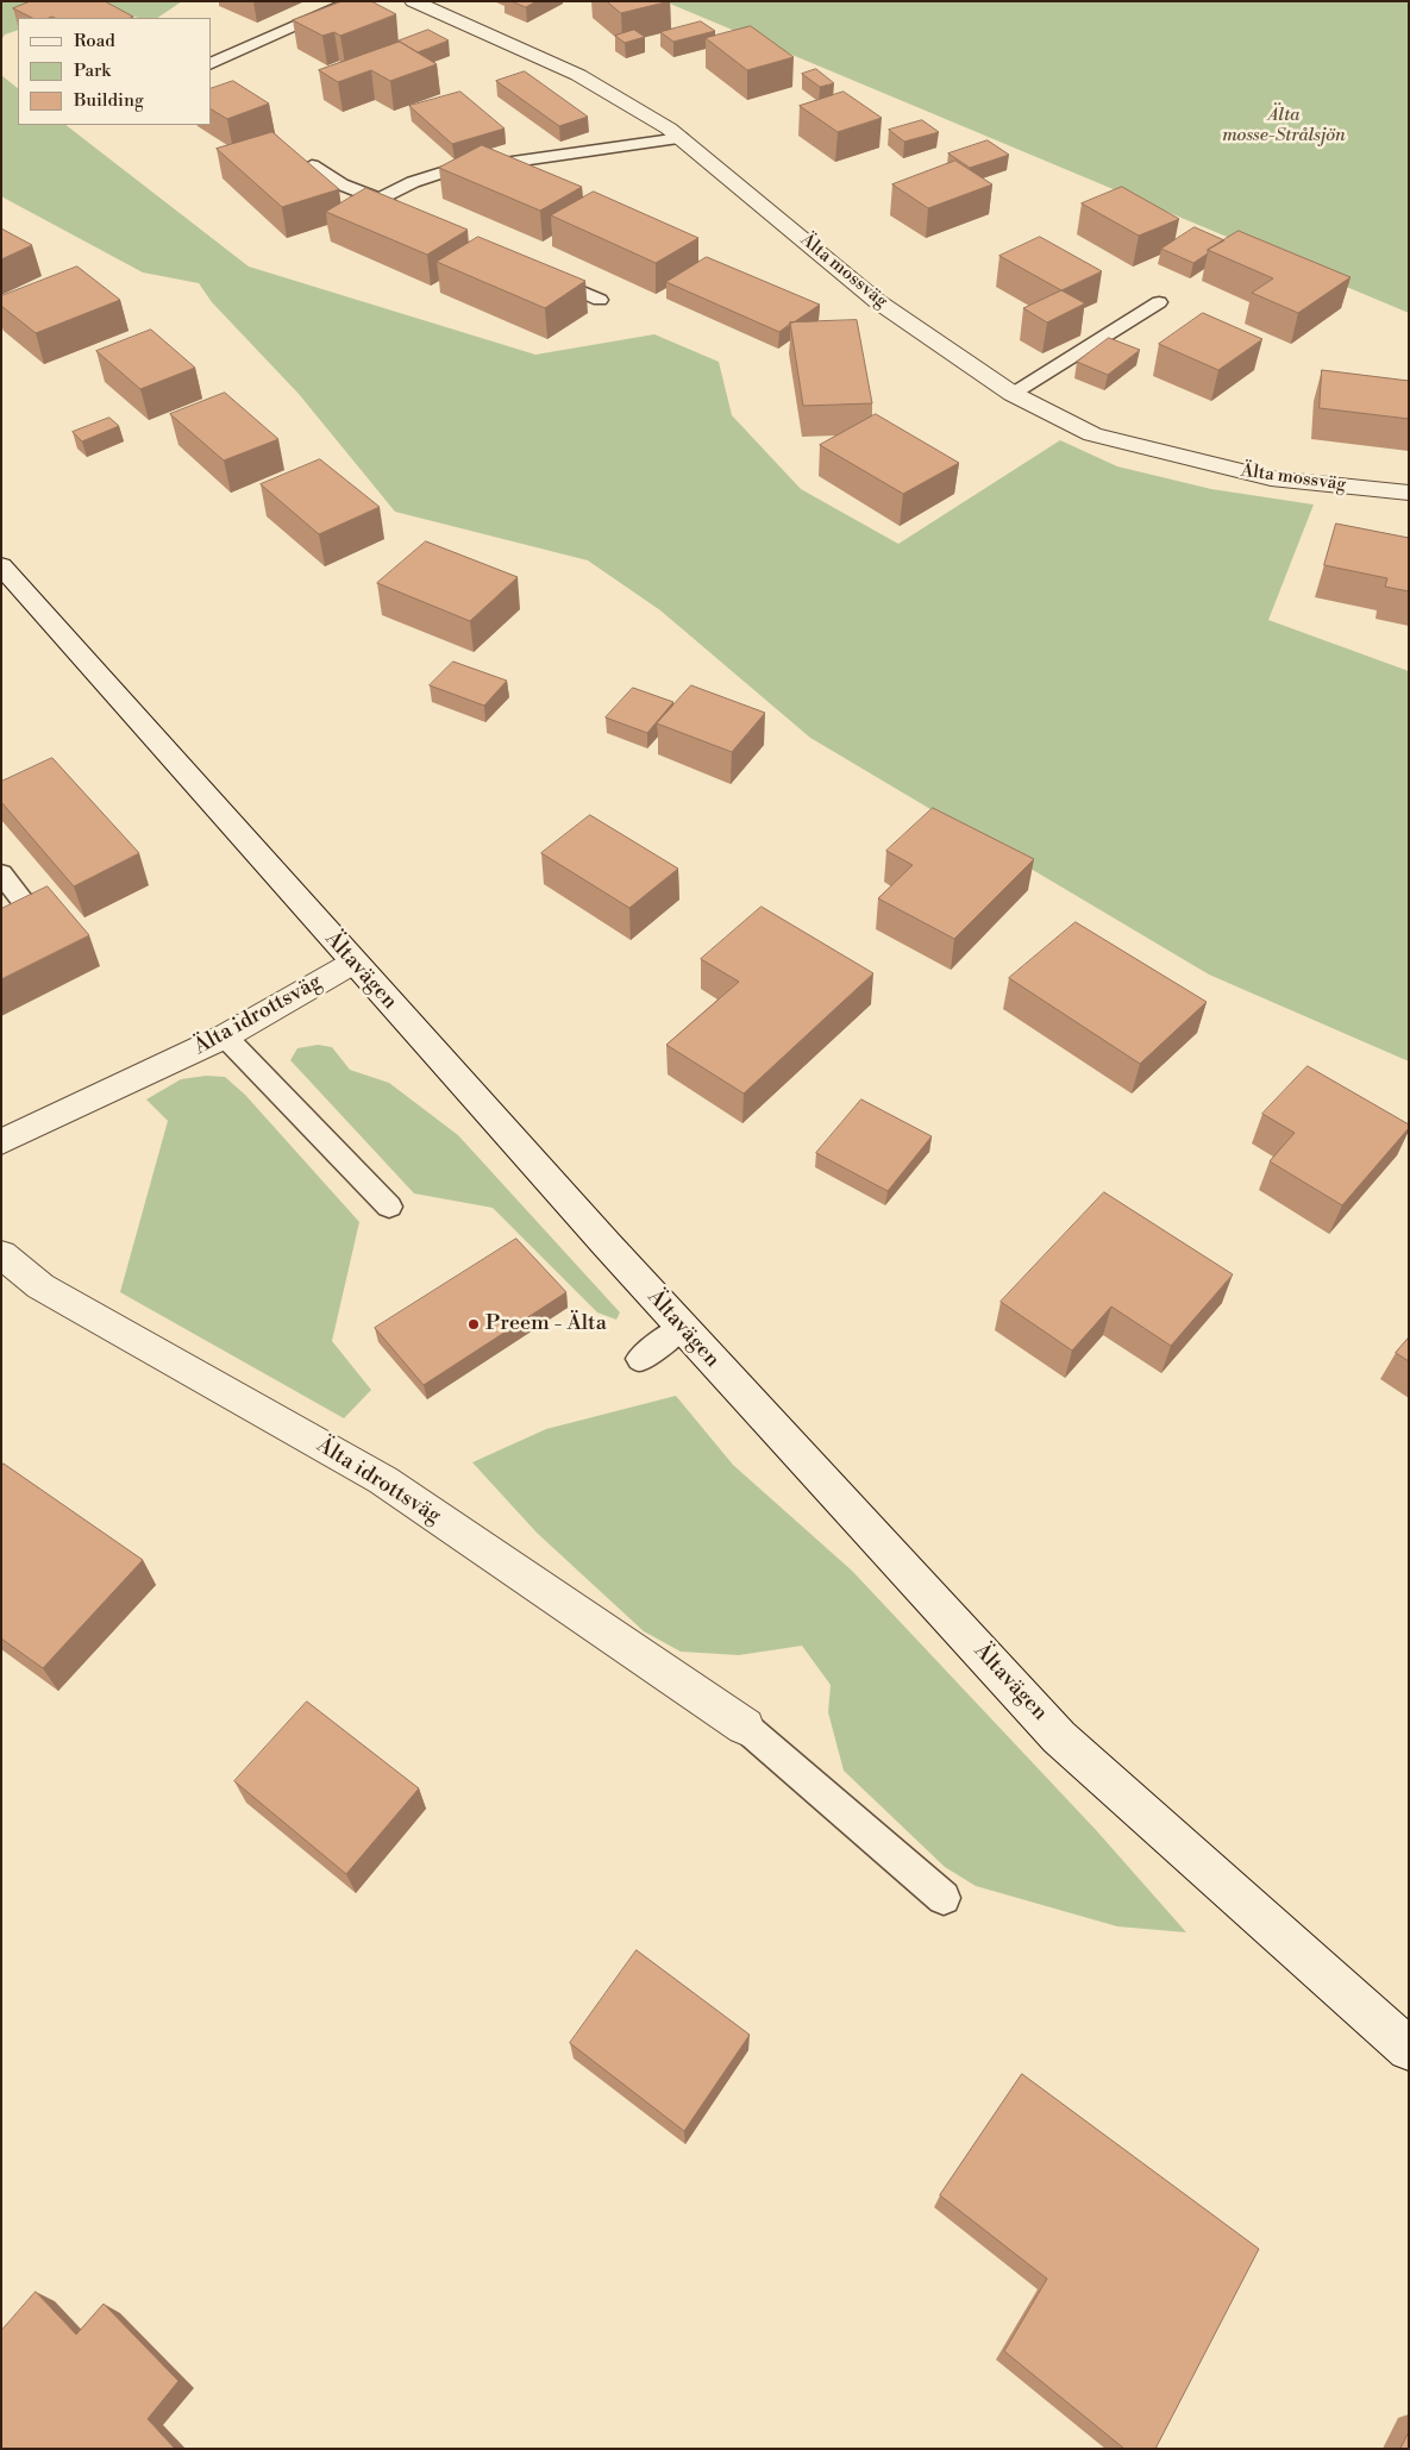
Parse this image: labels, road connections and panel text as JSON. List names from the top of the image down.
{
  "streets": {
    "street": ["Älta mossväg", "Ältavägen", "Älta idrottsväg"]
  },
  "crossings": [
    ["Ältavägen", "Älta idrottsväg"]
  ],
  "parks": ["Älta mosse-Strålsjön"],
  "places": ["Preem - Älta"],
  "legend": ["Road", "Park", "Building"]
}
